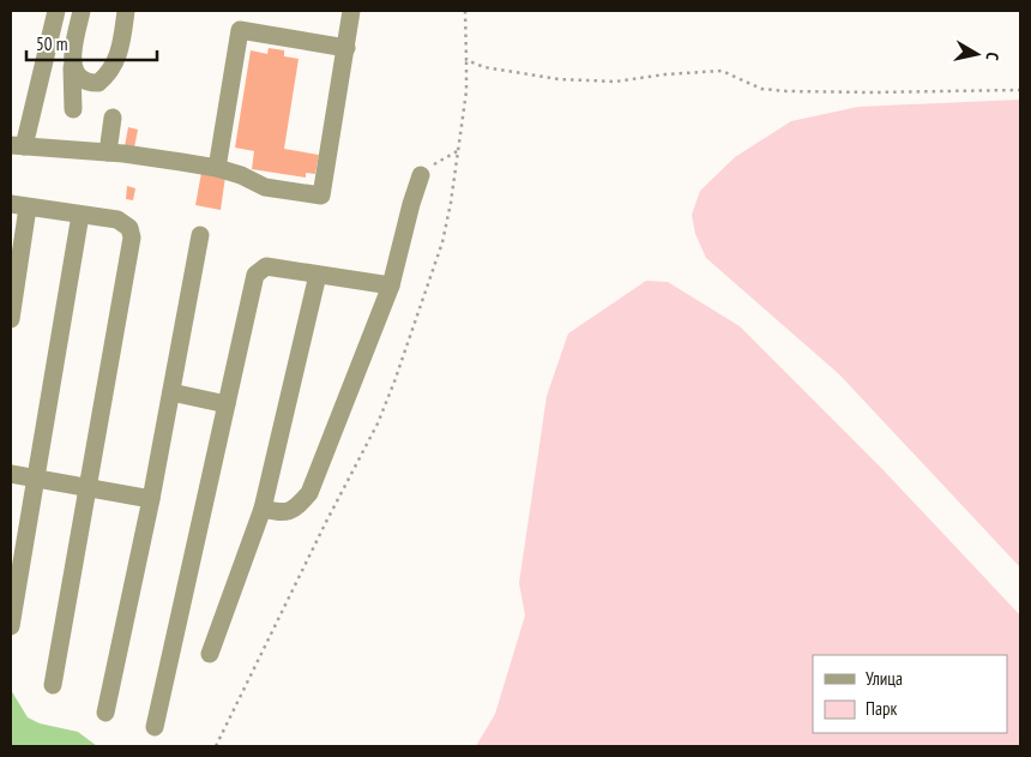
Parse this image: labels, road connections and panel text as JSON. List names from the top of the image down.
{
  "legend": ["Улица", "Парк"],
  "scale_bar": "50 m",
  "north": "right"
}
